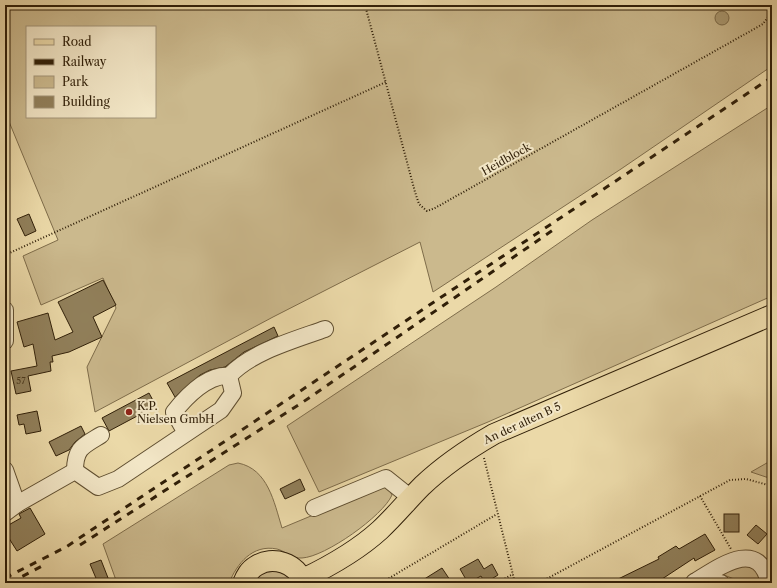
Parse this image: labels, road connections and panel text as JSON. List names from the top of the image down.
{
  "streets": {
    "main road": ["An der alten B 5"],
    "path": ["Heidblock"]
  },
  "places": ["K.P. Nielsen GmbH"],
  "house_numbers": ["57"],
  "legend": [
    "Road",
    "Railway",
    "Park",
    "Building"
  ]
}
